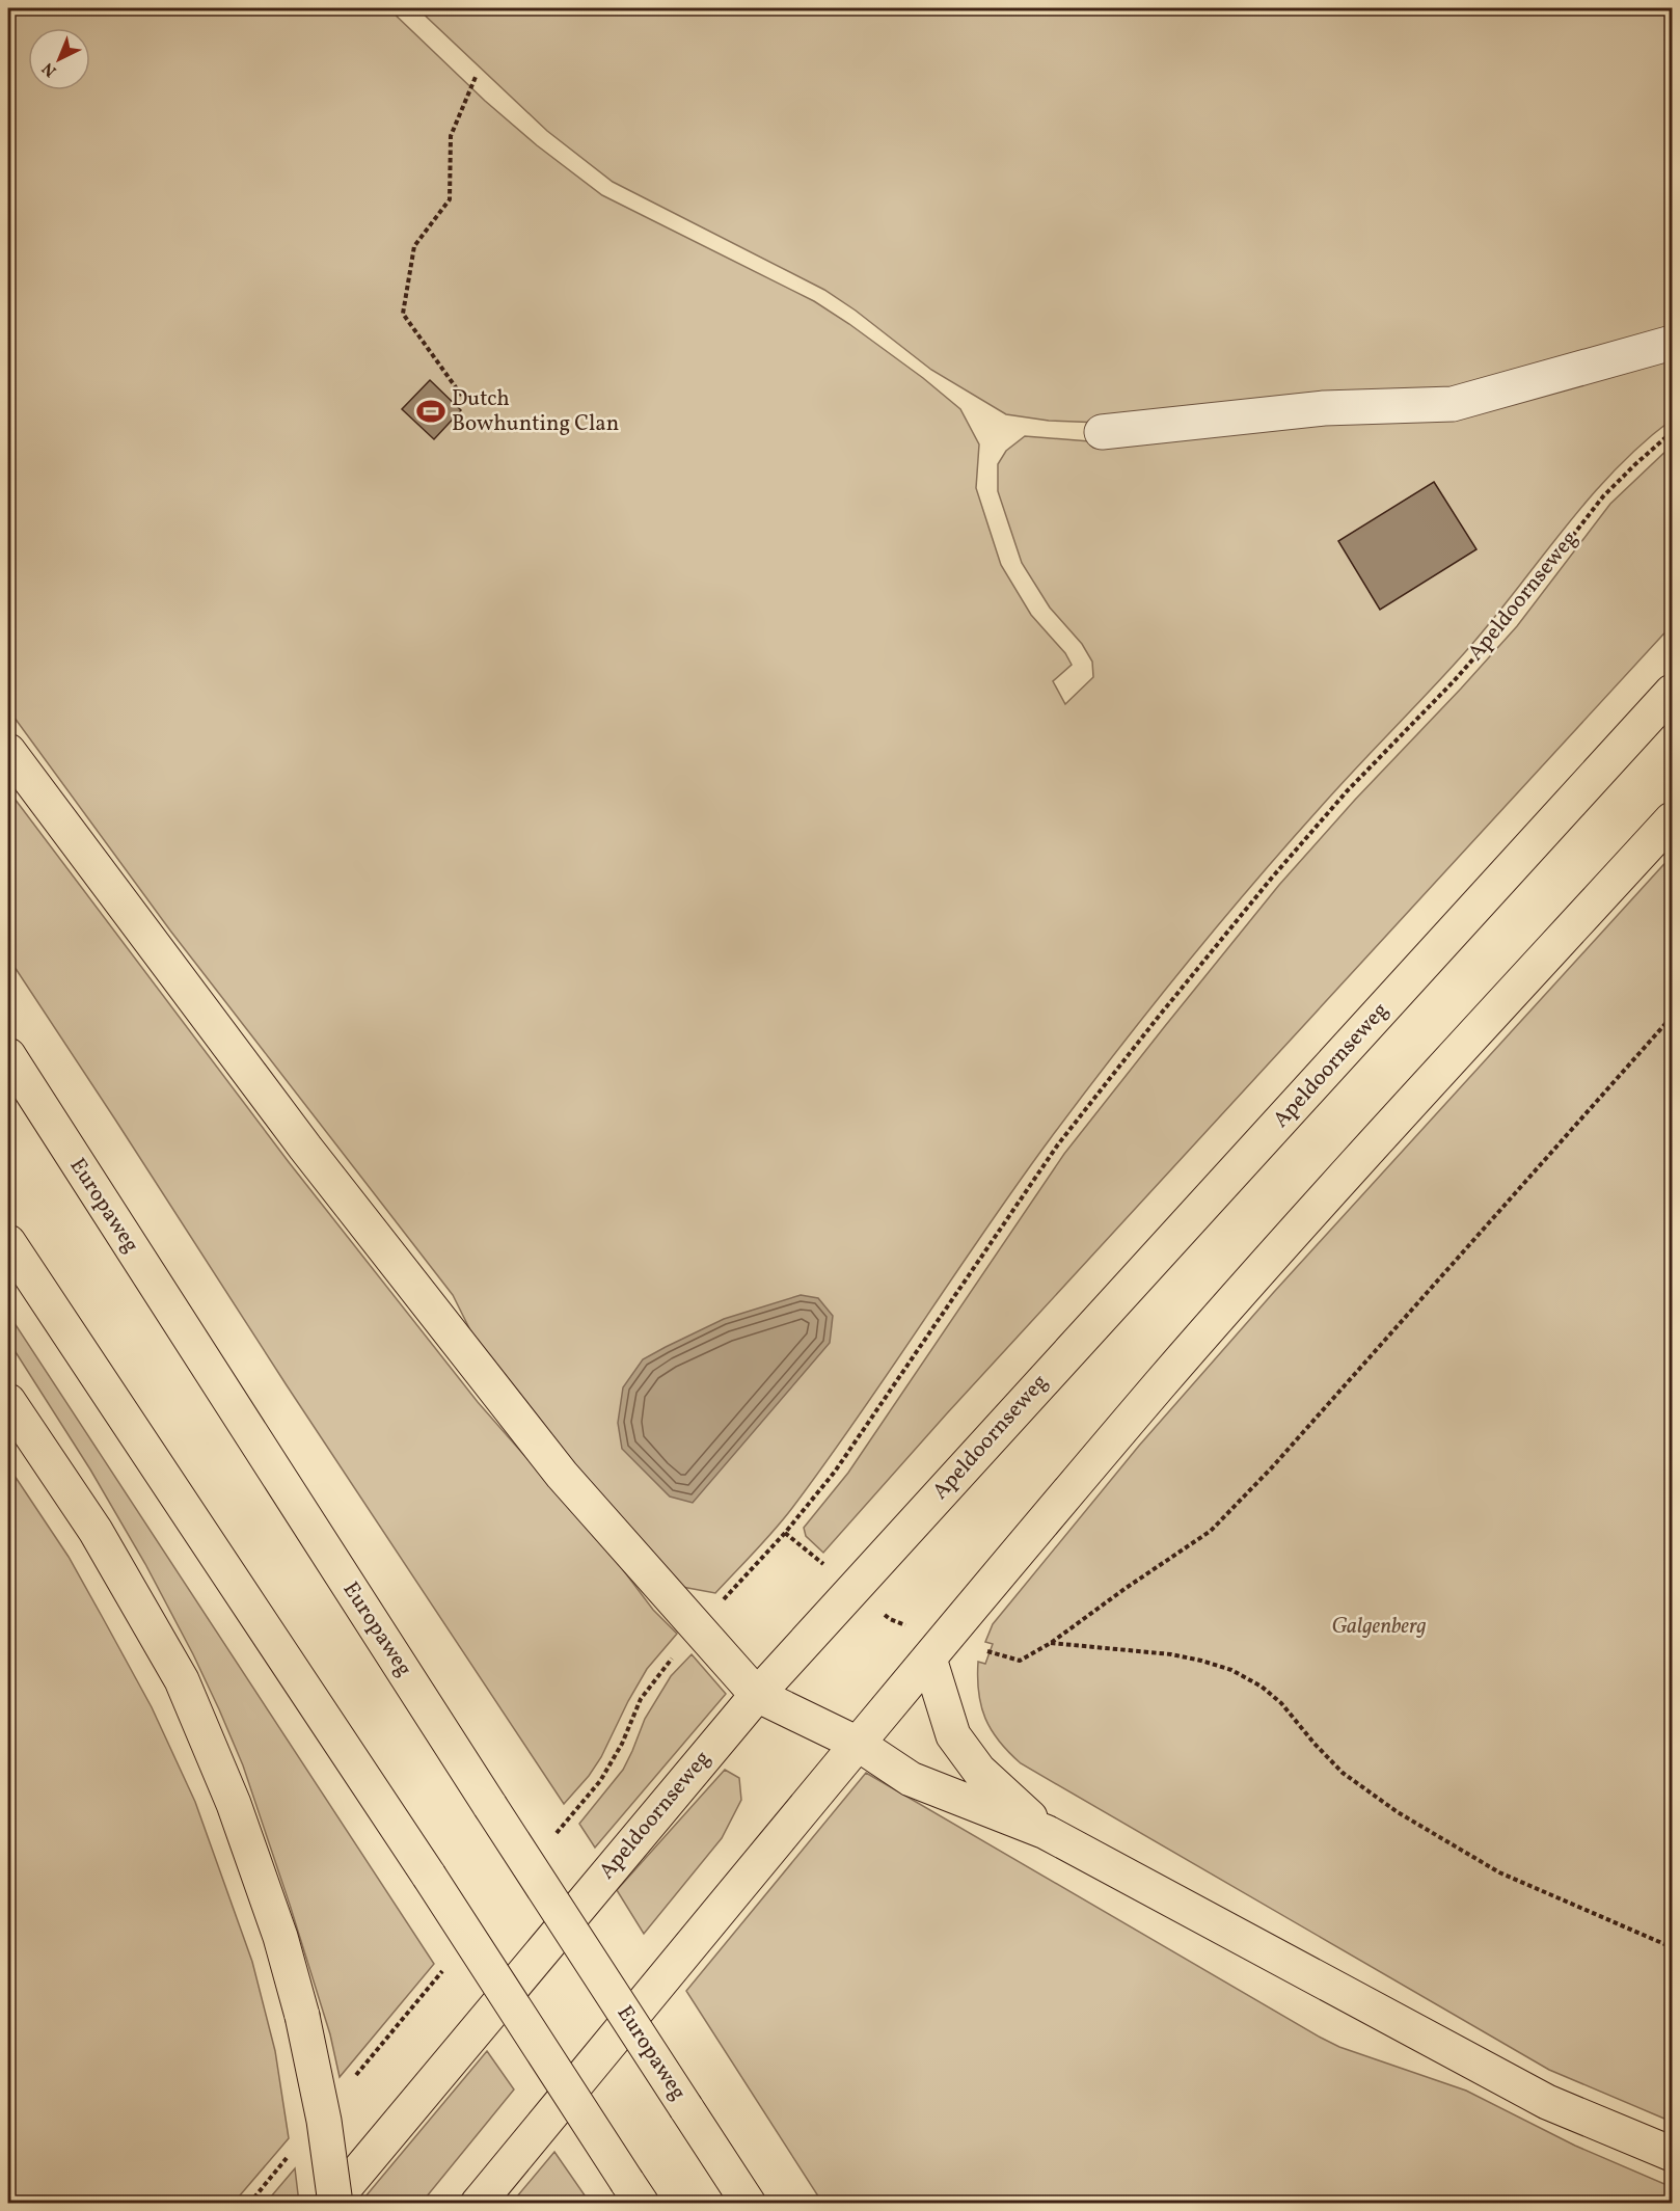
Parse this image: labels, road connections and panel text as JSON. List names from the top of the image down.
{
  "streets": {
    "main road": ["Apeldoornseweg", "Europaweg"]
  },
  "parks": ["Galgenberg"],
  "places": {
    "sports": ["Dutch Bowhunting Clan"]
  },
  "north": "bottom left"
}
